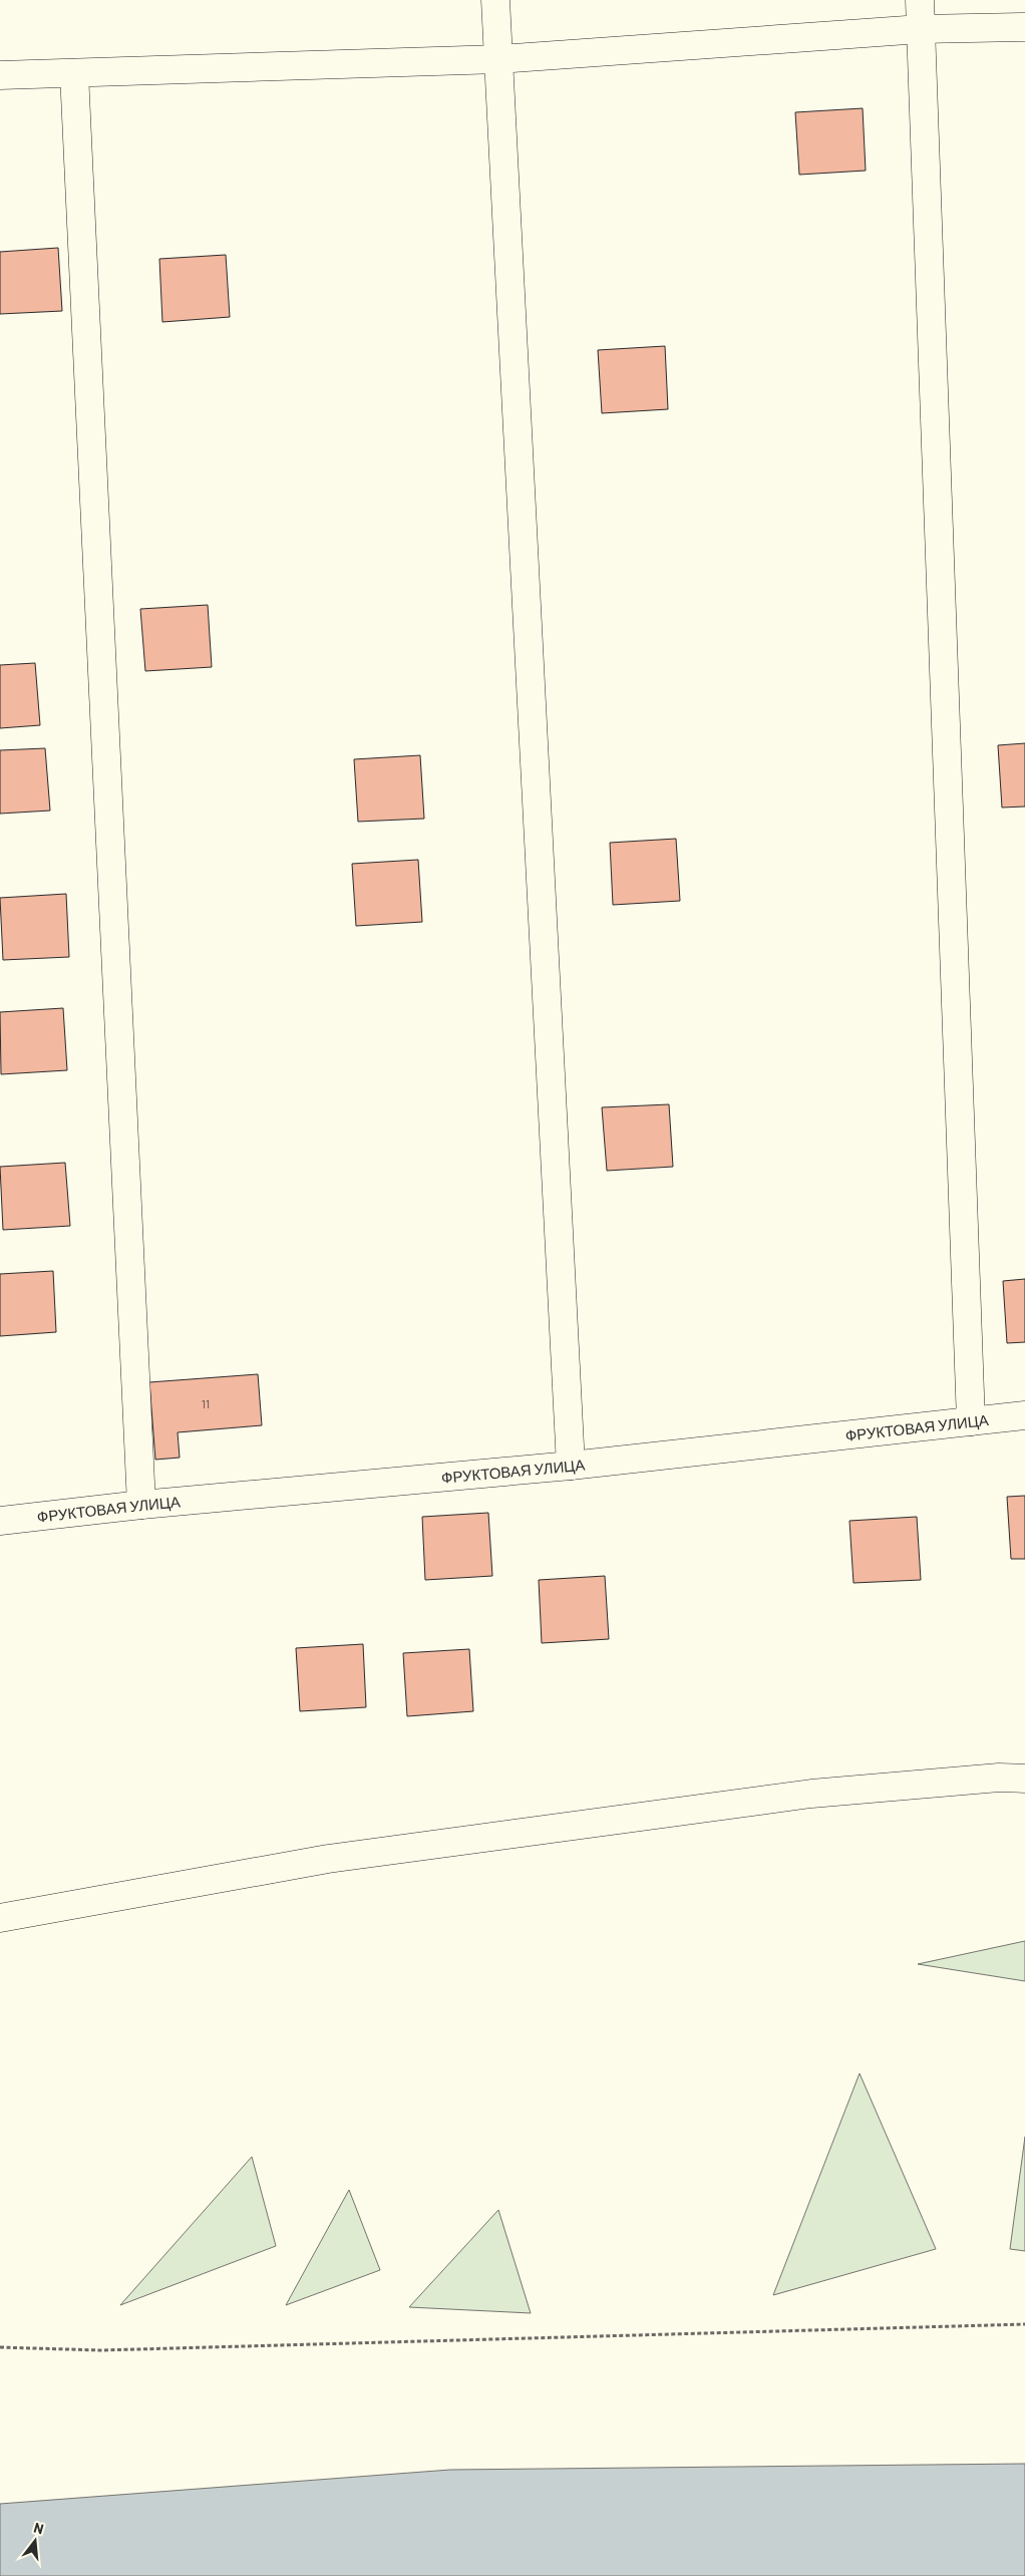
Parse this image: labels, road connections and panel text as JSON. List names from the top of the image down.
{
  "streets": {
    "street": ["ФРУКТОВАЯ УЛИЦА"]
  },
  "house_numbers": ["11"],
  "north": "top"
}
